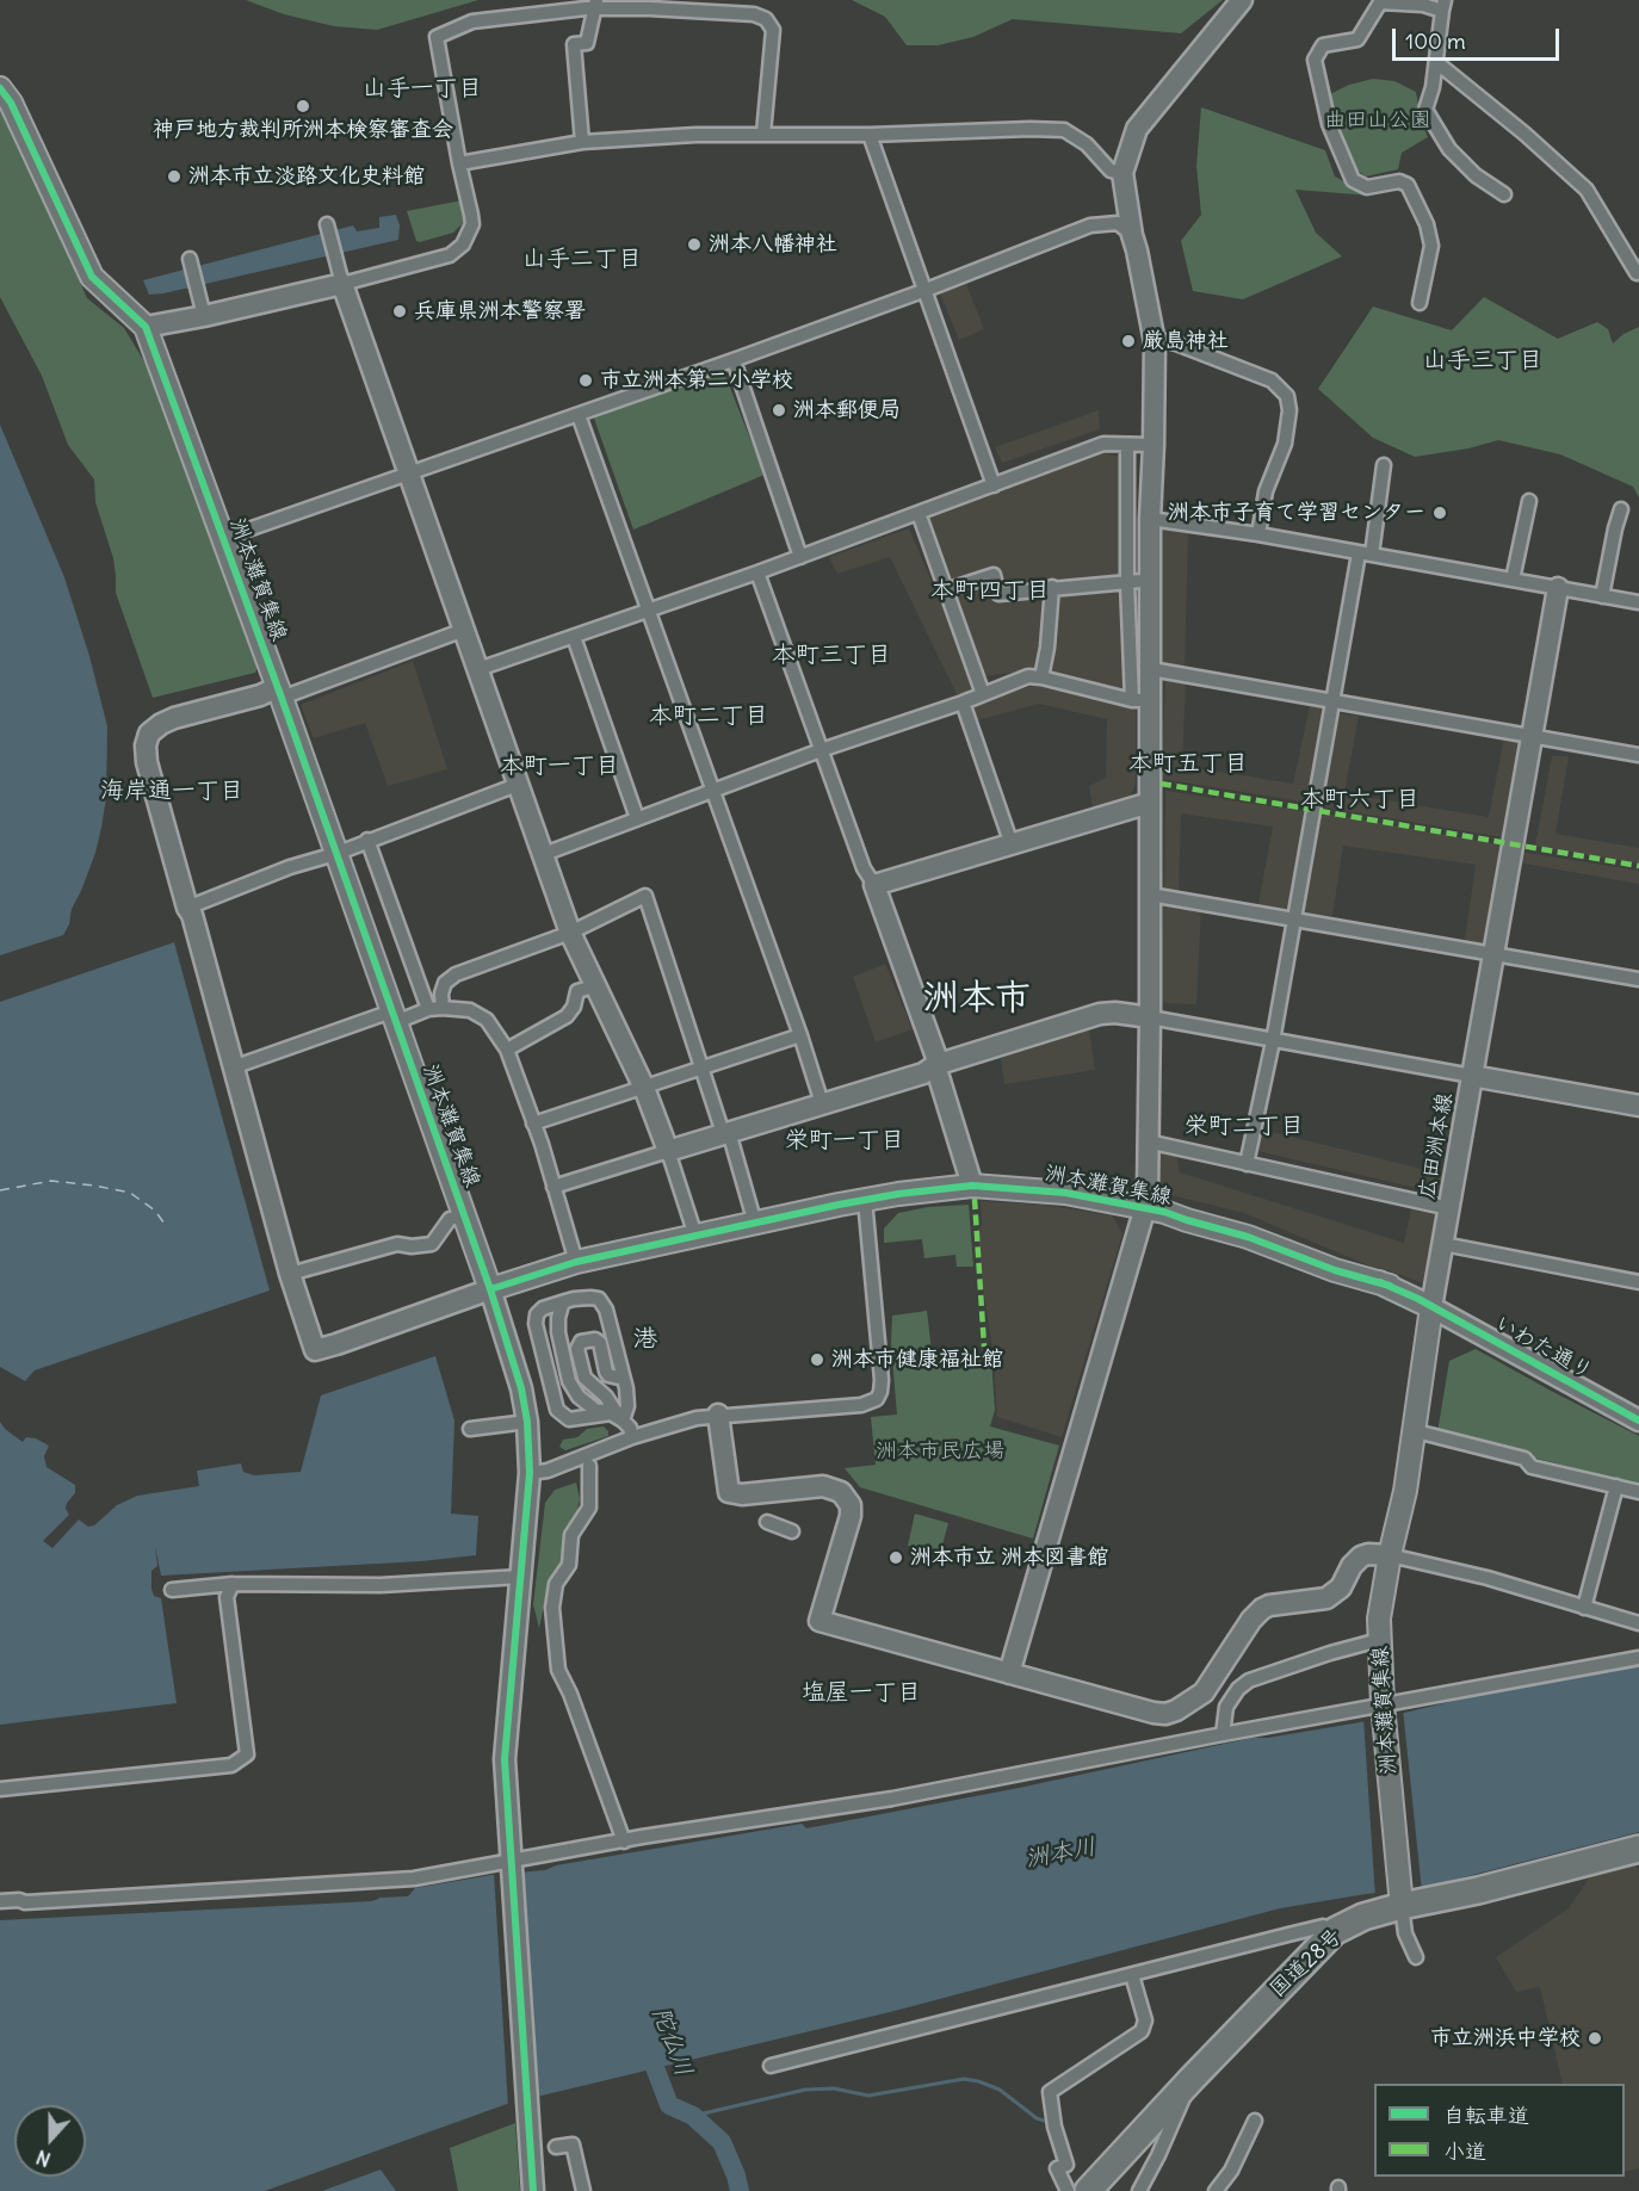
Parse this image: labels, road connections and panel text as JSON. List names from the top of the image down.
{
  "streets": {
    "highway": ["国道28号"],
    "main road": ["洲本灘賀集線"],
    "street": ["広田洲本線", "いわた通り"]
  },
  "crossings": [
    ["洲本灘賀集線", "広田洲本線"],
    ["洲本灘賀集線", "いわた通り"],
    ["洲本灘賀集線", "国道28号"],
    ["広田洲本線", "いわた通り"]
  ],
  "districts": [
    "山手一丁目",
    "山手二丁目",
    "山手三丁目",
    "本町四丁目",
    "本町三丁目",
    "本町二丁目",
    "本町五丁目",
    "本町一丁目",
    "海岸通一丁目",
    "本町六丁目",
    "洲本市",
    "栄町二丁目",
    "栄町一丁目",
    "港",
    "塩屋一丁目"
  ],
  "water": ["洲本川", "陀仏川"],
  "parks": ["曲田山公園", "洲本市民広場"],
  "places": [
    "神戸地方裁判所洲本検察審査会",
    "洲本市立淡路文化史料館",
    "洲本八幡神社",
    "兵庫県洲本警察署",
    "厳島神社",
    "市立洲本第二小学校",
    "洲本郵便局",
    "洲本市子育て学習センター",
    "洲本市健康福祉館",
    "洲本市立 洲本図書館",
    "市立洲浜中学校"
  ],
  "legend": ["自転車道", "小道"],
  "scale_bar": "100 m",
  "north": "bottom"
}
